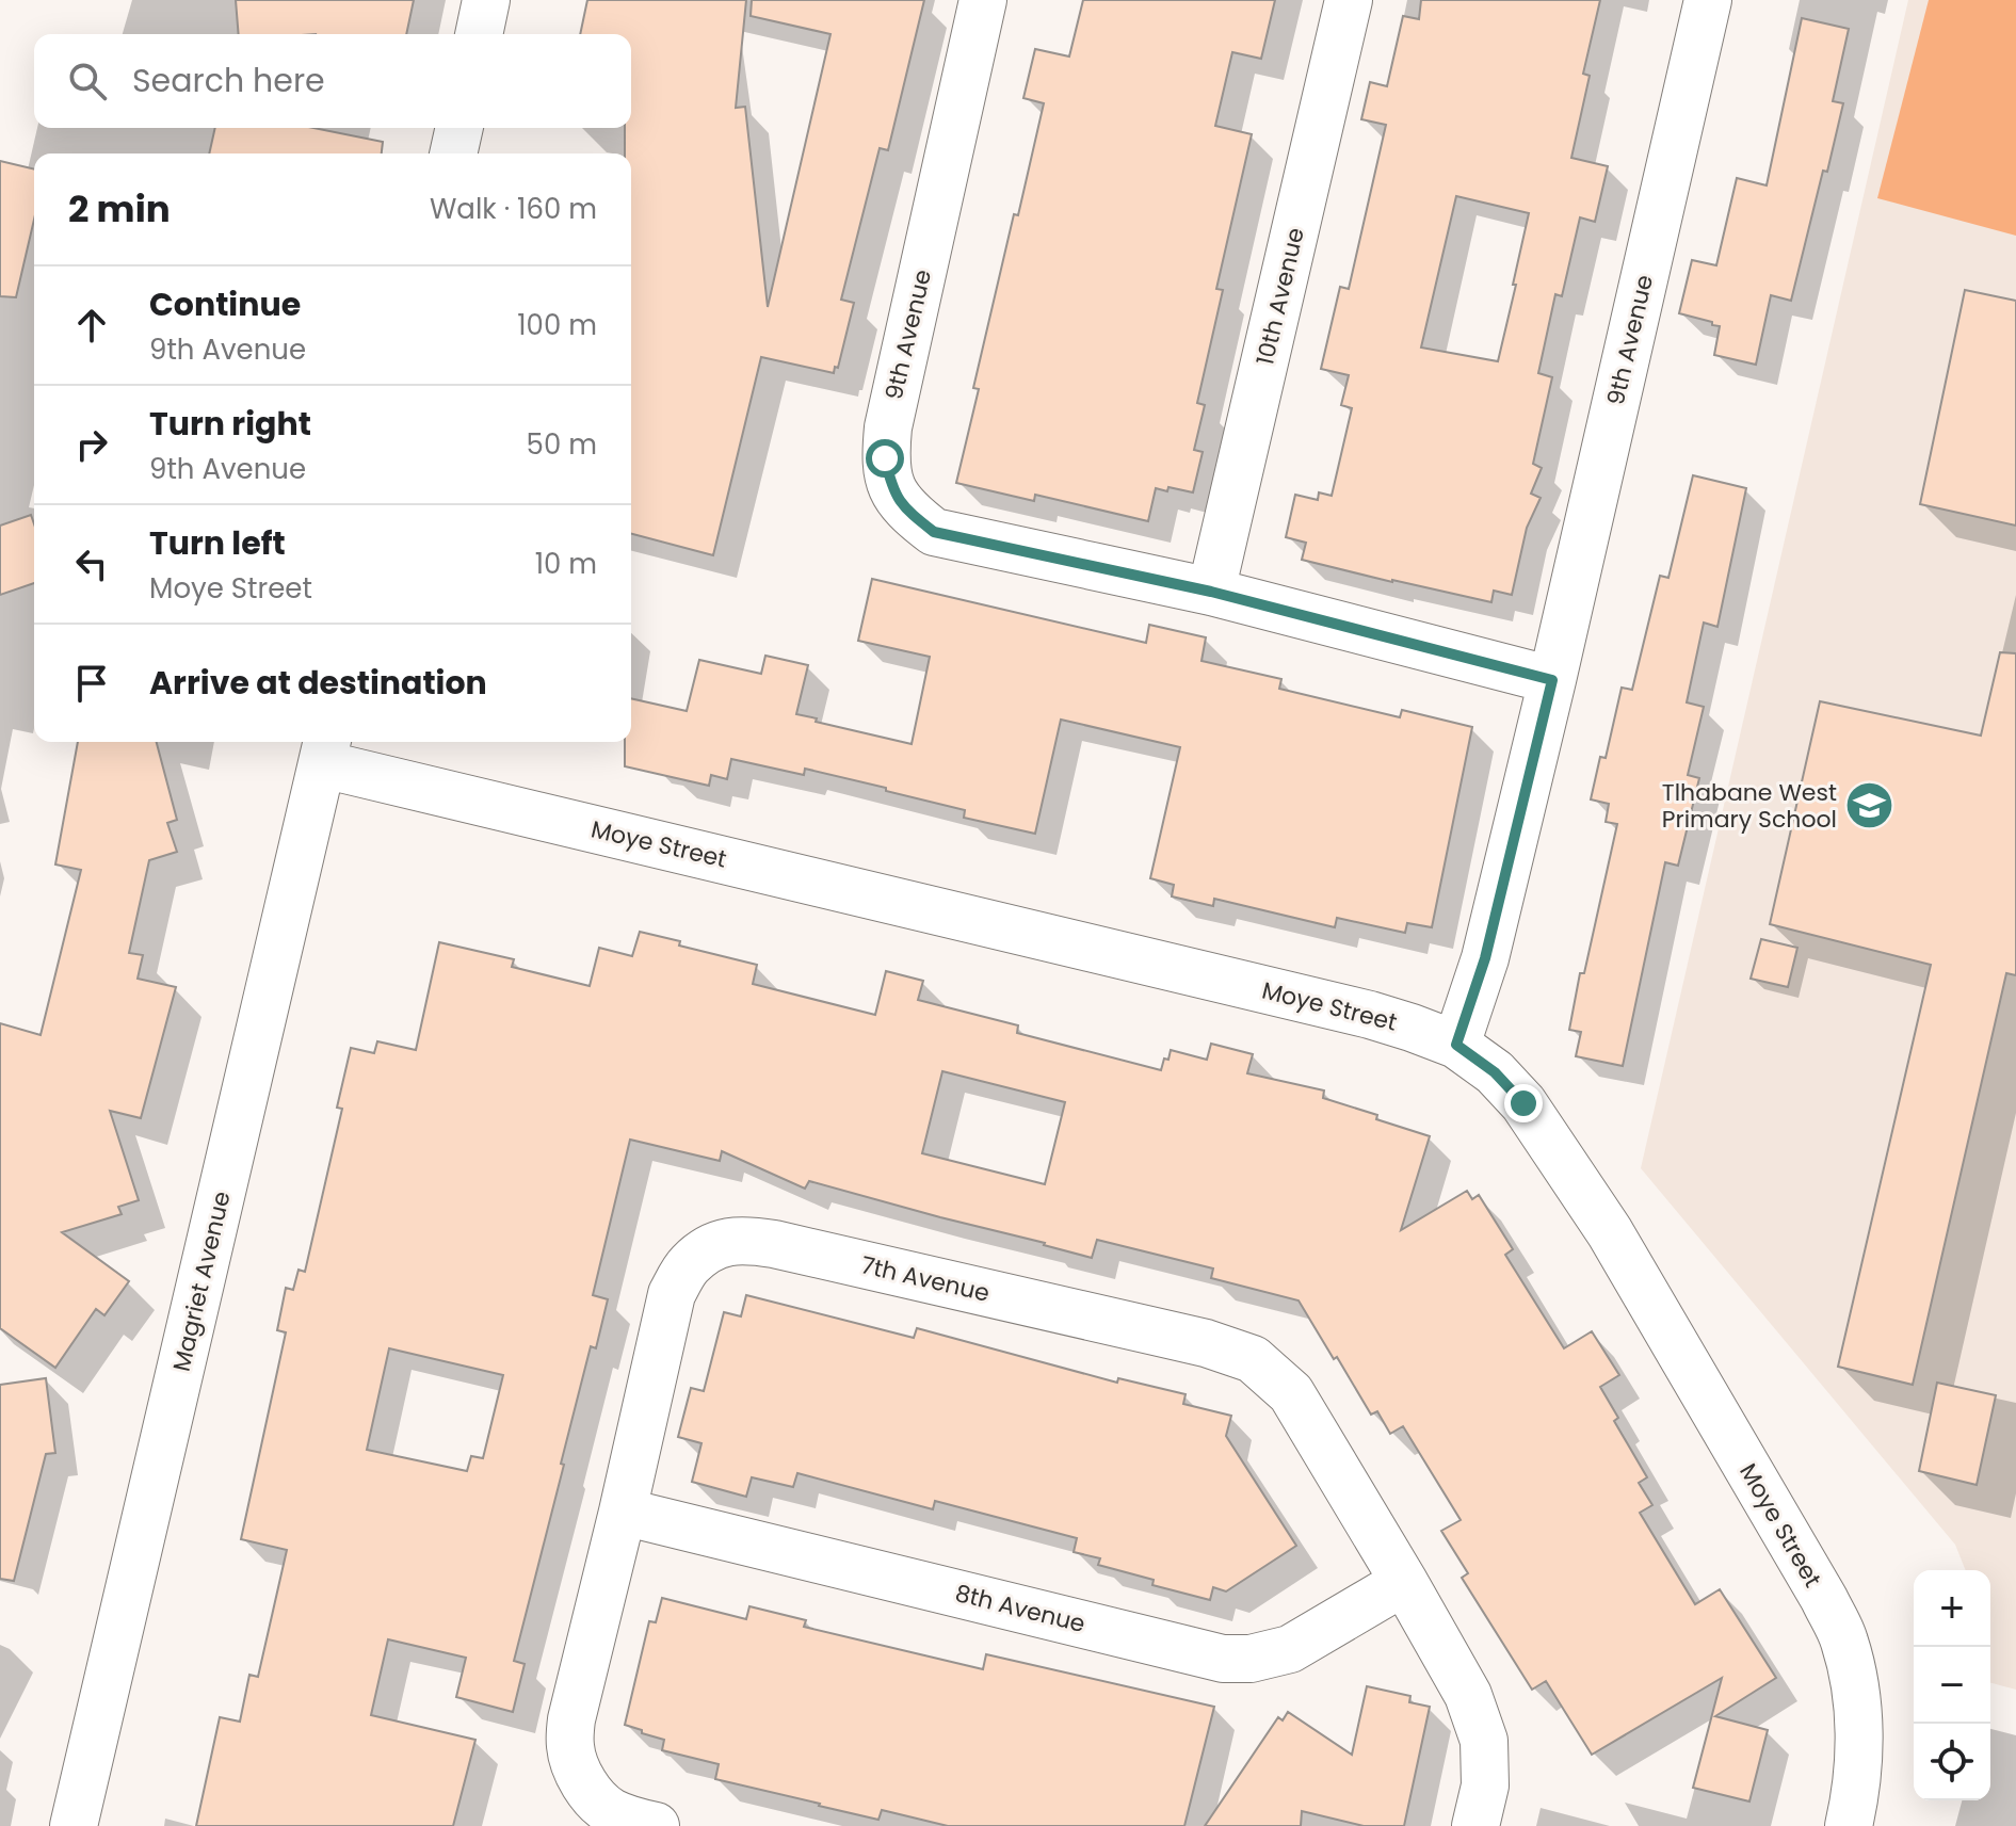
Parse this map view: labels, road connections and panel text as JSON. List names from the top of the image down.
{
  "streets": {
    "street": [
      "10th Avenue",
      "9th Avenue",
      "Moye Street",
      "7th Avenue",
      "Magriet Avenue",
      "8th Avenue"
    ]
  },
  "crossings": [
    ["10th Avenue", "9th Avenue"],
    ["9th Avenue", "Moye Street"],
    ["Moye Street", "Magriet Avenue"],
    ["7th Avenue", "8th Avenue"]
  ],
  "places": {
    "school or university": ["Tlhabane West Primary School"]
  },
  "page": {
    "search": "Search here",
    "heading": ["2 min", "Walk · 160 m"],
    "list": [
      ["Continue", "9th Avenue", "100 m"],
      ["Turn right", "9th Avenue", "50 m"],
      ["Turn left", "Moye Street", "10 m"],
      "Arrive at destination"
    ],
    "map_buttons": ["+", "−"]
  }
}
